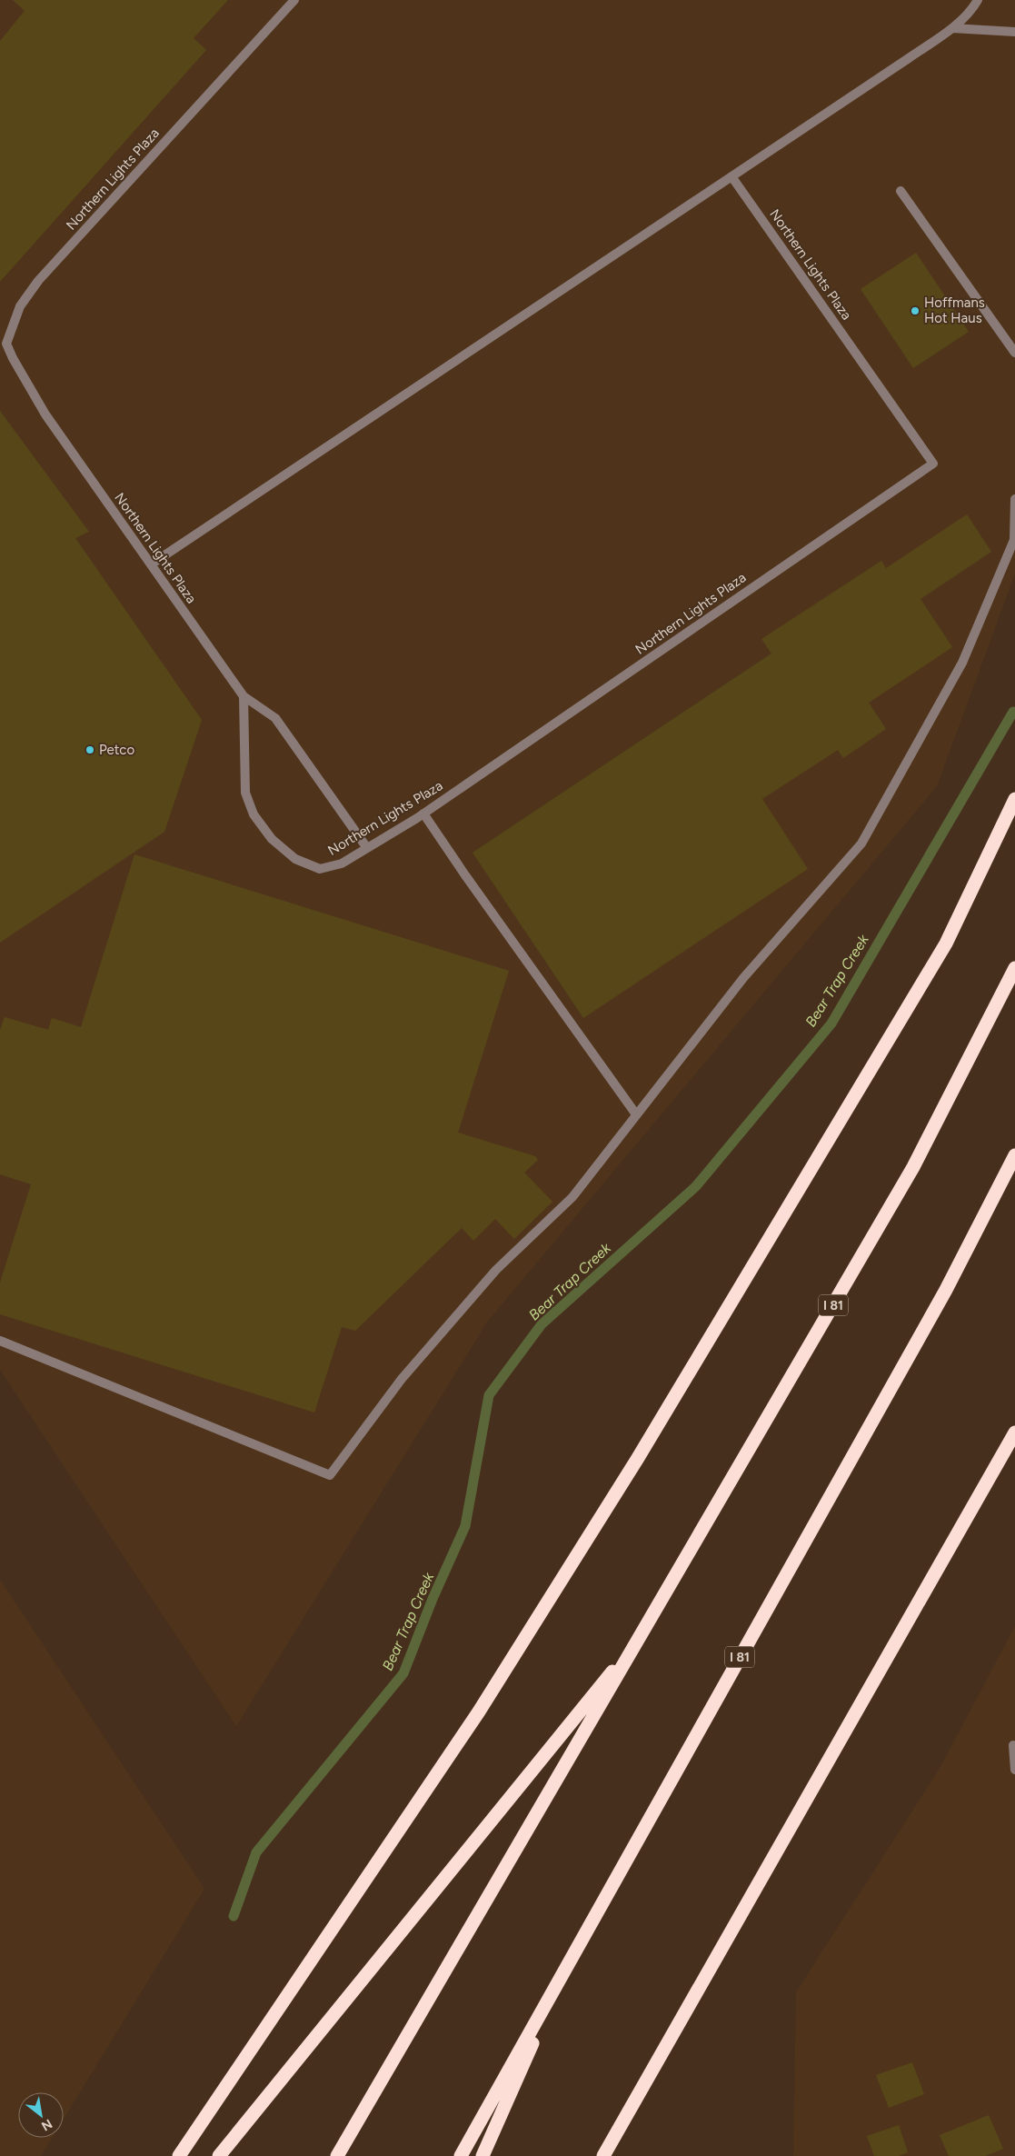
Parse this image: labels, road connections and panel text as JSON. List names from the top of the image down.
{
  "streets": {
    "highway": ["I 81"],
    "street": ["Northern Lights Plaza"]
  },
  "water": ["Bear Trap Creek"],
  "places": ["Hoffmans Hot Haus", "Petco"],
  "north": "bottom right"
}
